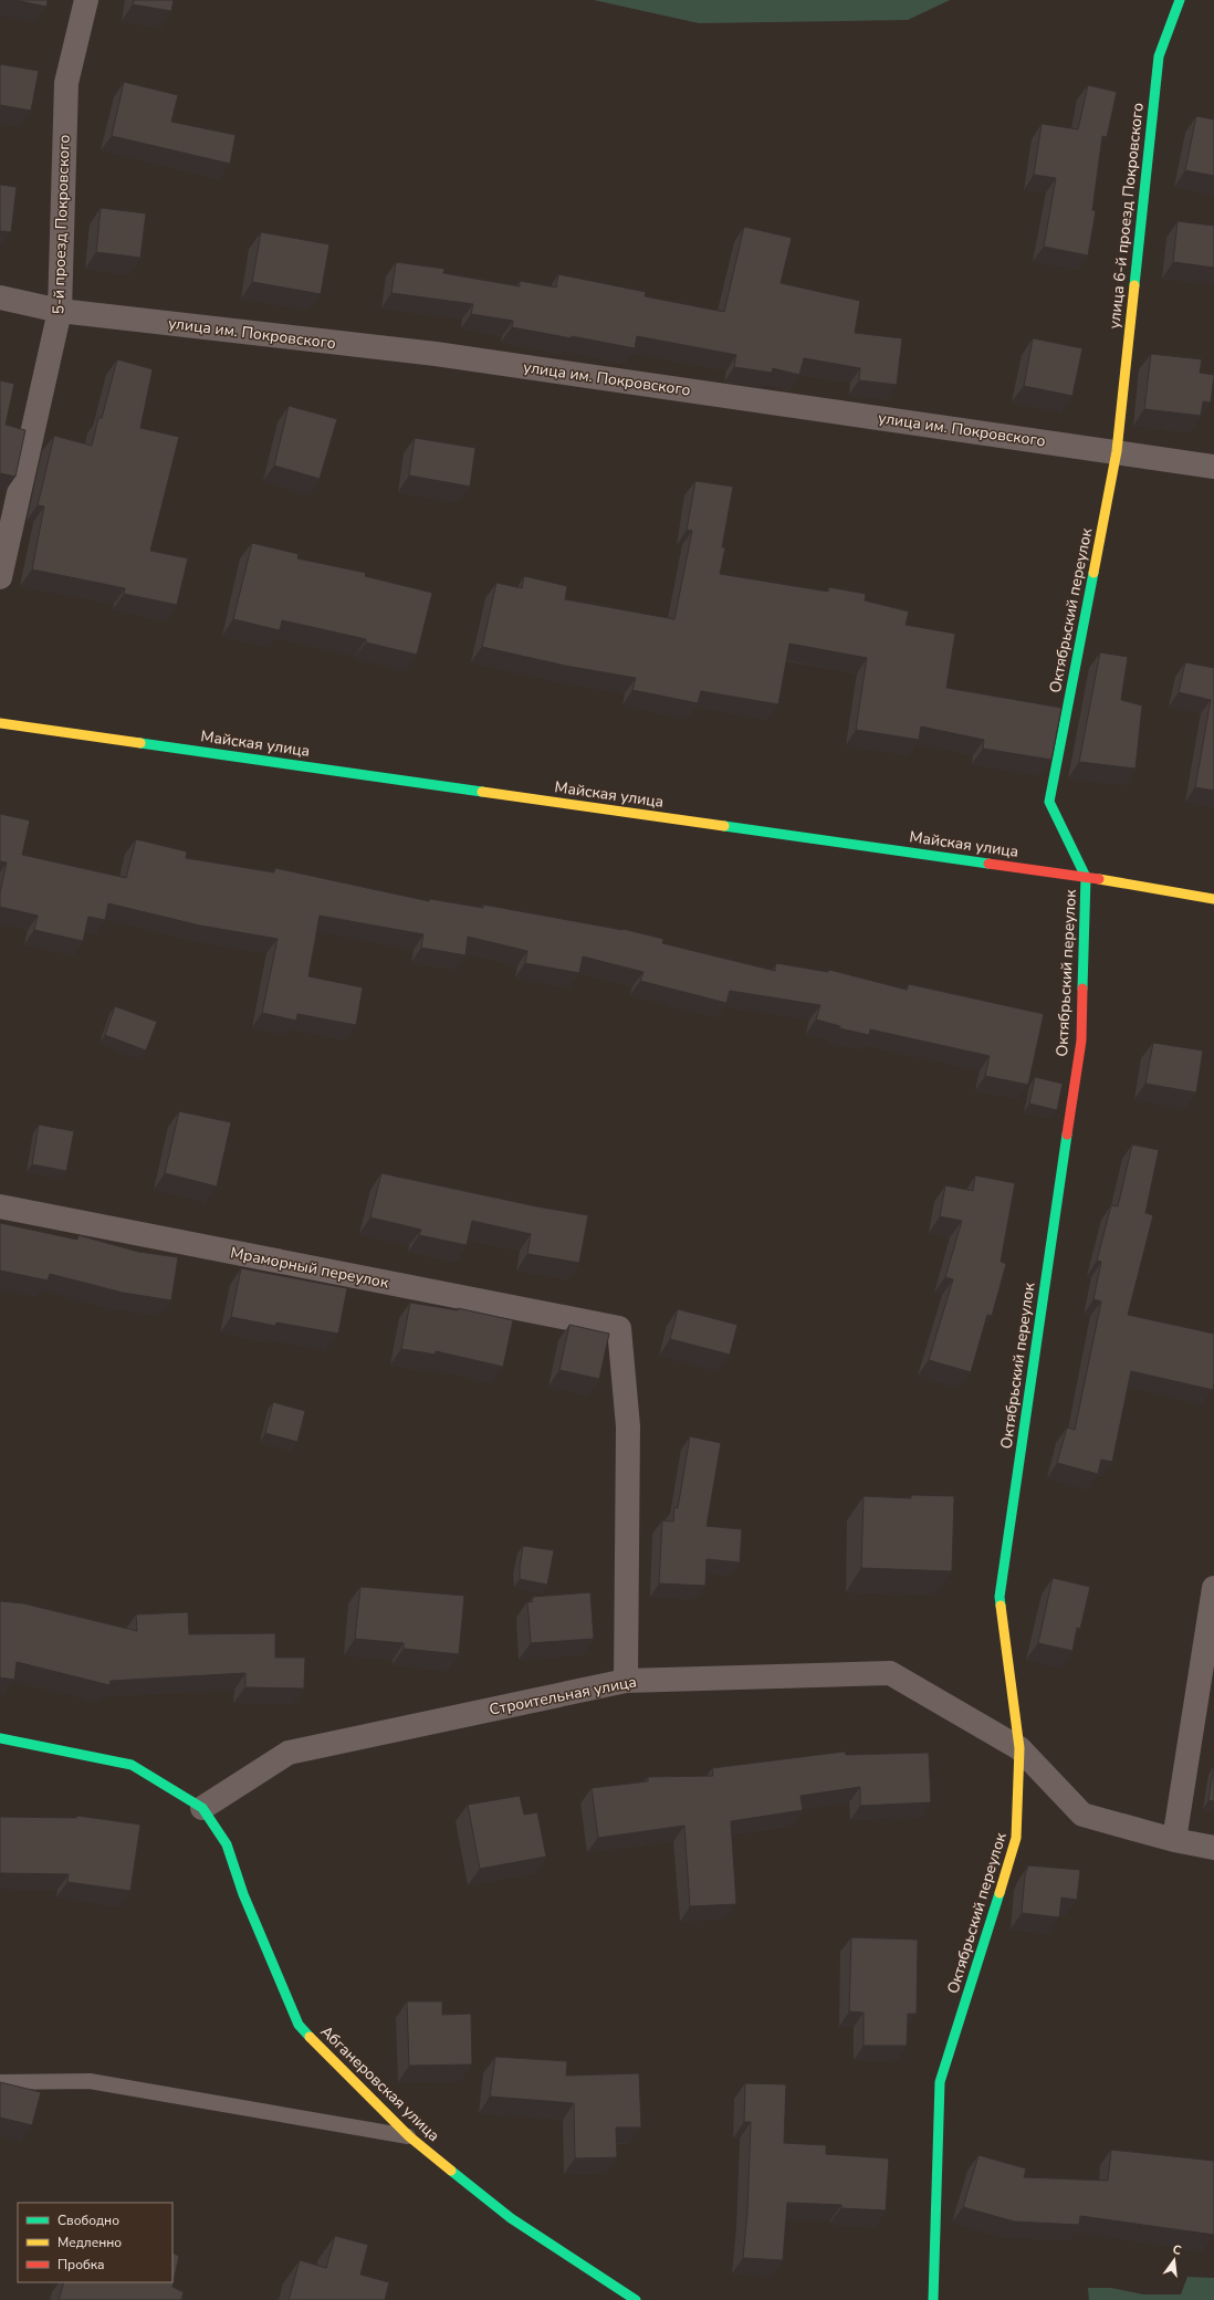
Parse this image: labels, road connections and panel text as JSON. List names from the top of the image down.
{
  "streets": {
    "street": [
      "улица 6-й проезд Покровского",
      "5-й проезд Покровского",
      "улица им. Покровского",
      "Октябрьский переулок",
      "Майская улица",
      "Мраморный переулок",
      "Строительная улица",
      "Абганеровская улица"
    ]
  },
  "crossings": [
    ["улица 6-й проезд Покровского", "улица им. Покровского"],
    ["улица 6-й проезд Покровского", "Октябрьский переулок"],
    ["5-й проезд Покровского", "улица им. Покровского"],
    ["улица им. Покровского", "Октябрьский переулок"],
    ["Октябрьский переулок", "Майская улица"],
    ["Октябрьский переулок", "Строительная улица"],
    ["Мраморный переулок", "Строительная улица"],
    ["Строительная улица", "Абганеровская улица"]
  ],
  "legend": ["Свободно", "Медленно", "Пробка"],
  "north": "top"
}
